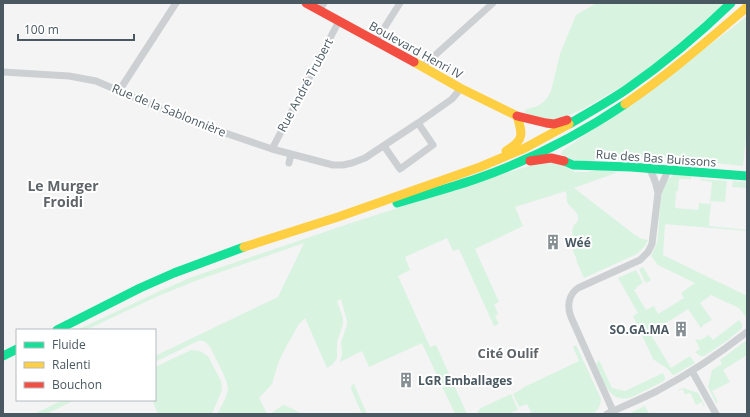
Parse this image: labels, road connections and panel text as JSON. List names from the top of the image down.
{
  "streets": {
    "main road": ["Boulevard Henri IV", "Rue des Bas Buissons"],
    "street": ["Rue André Trubert", "Rue de la Sablonnière"]
  },
  "crossings": [
    ["Boulevard Henri IV", "Rue André Trubert"],
    ["Rue André Trubert", "Rue de la Sablonnière"]
  ],
  "districts": ["Le Murger Froidi", "Cité Oulif"],
  "places": {
    "building": ["Wéé", "SO.GA.MA", "LGR Emballages"]
  },
  "legend": ["Fluide", "Ralenti", "Bouchon"],
  "scale_bar": "100 m"
}
